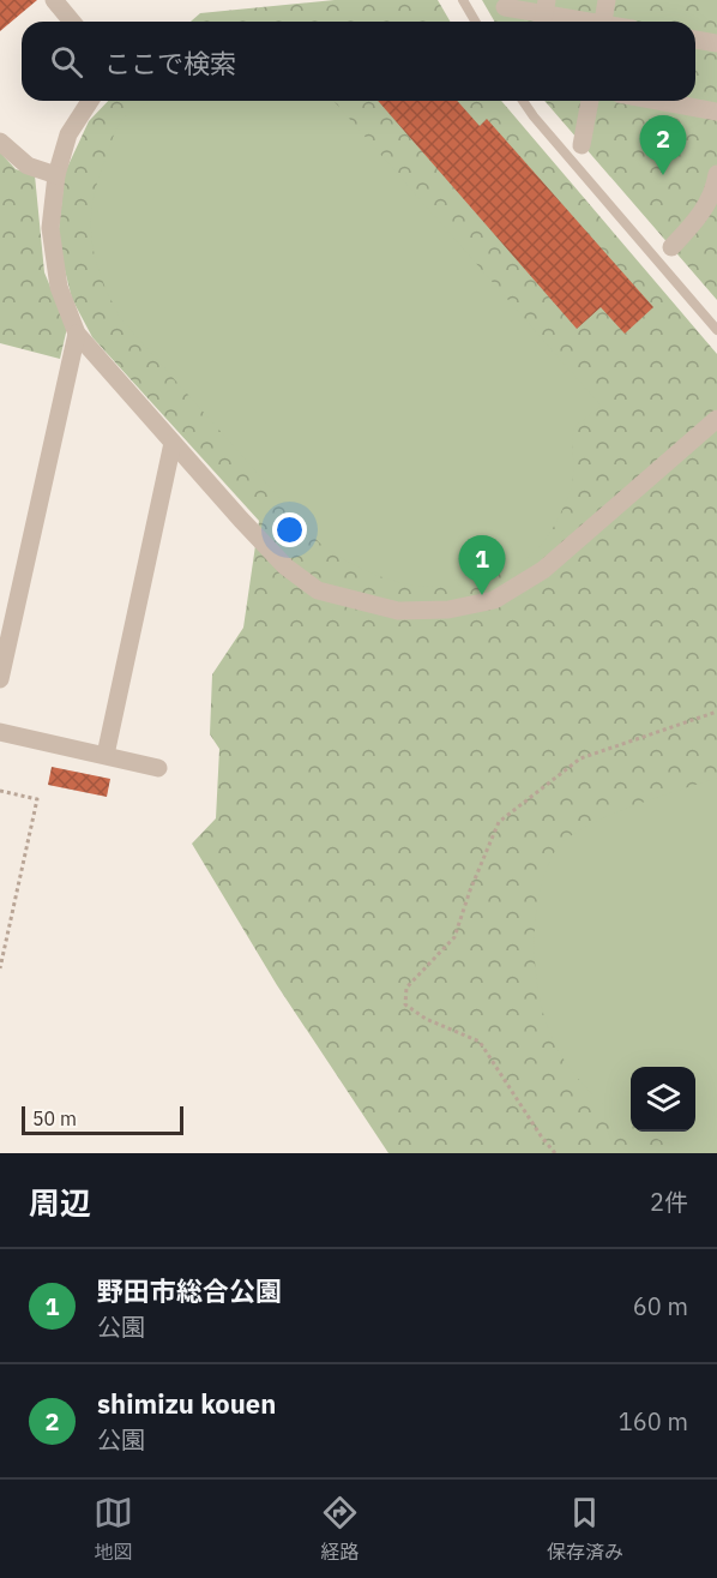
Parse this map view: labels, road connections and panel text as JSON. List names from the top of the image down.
{
  "scale_bar": "50 m",
  "page": {
    "search": "ここで検索",
    "pins": ["2", "1"],
    "scale": "50 m",
    "heading": ["周辺", "2件"],
    "list": [
      {
        "mark": "1",
        "name": "野田市総合公園",
        "note": "公園",
        "value": "60 m"
      },
      {
        "mark": "2",
        "name": "shimizu kouen",
        "note": "公園",
        "value": "160 m"
      }
    ],
    "nav": ["地図", "経路", "保存済み"]
  }
}
